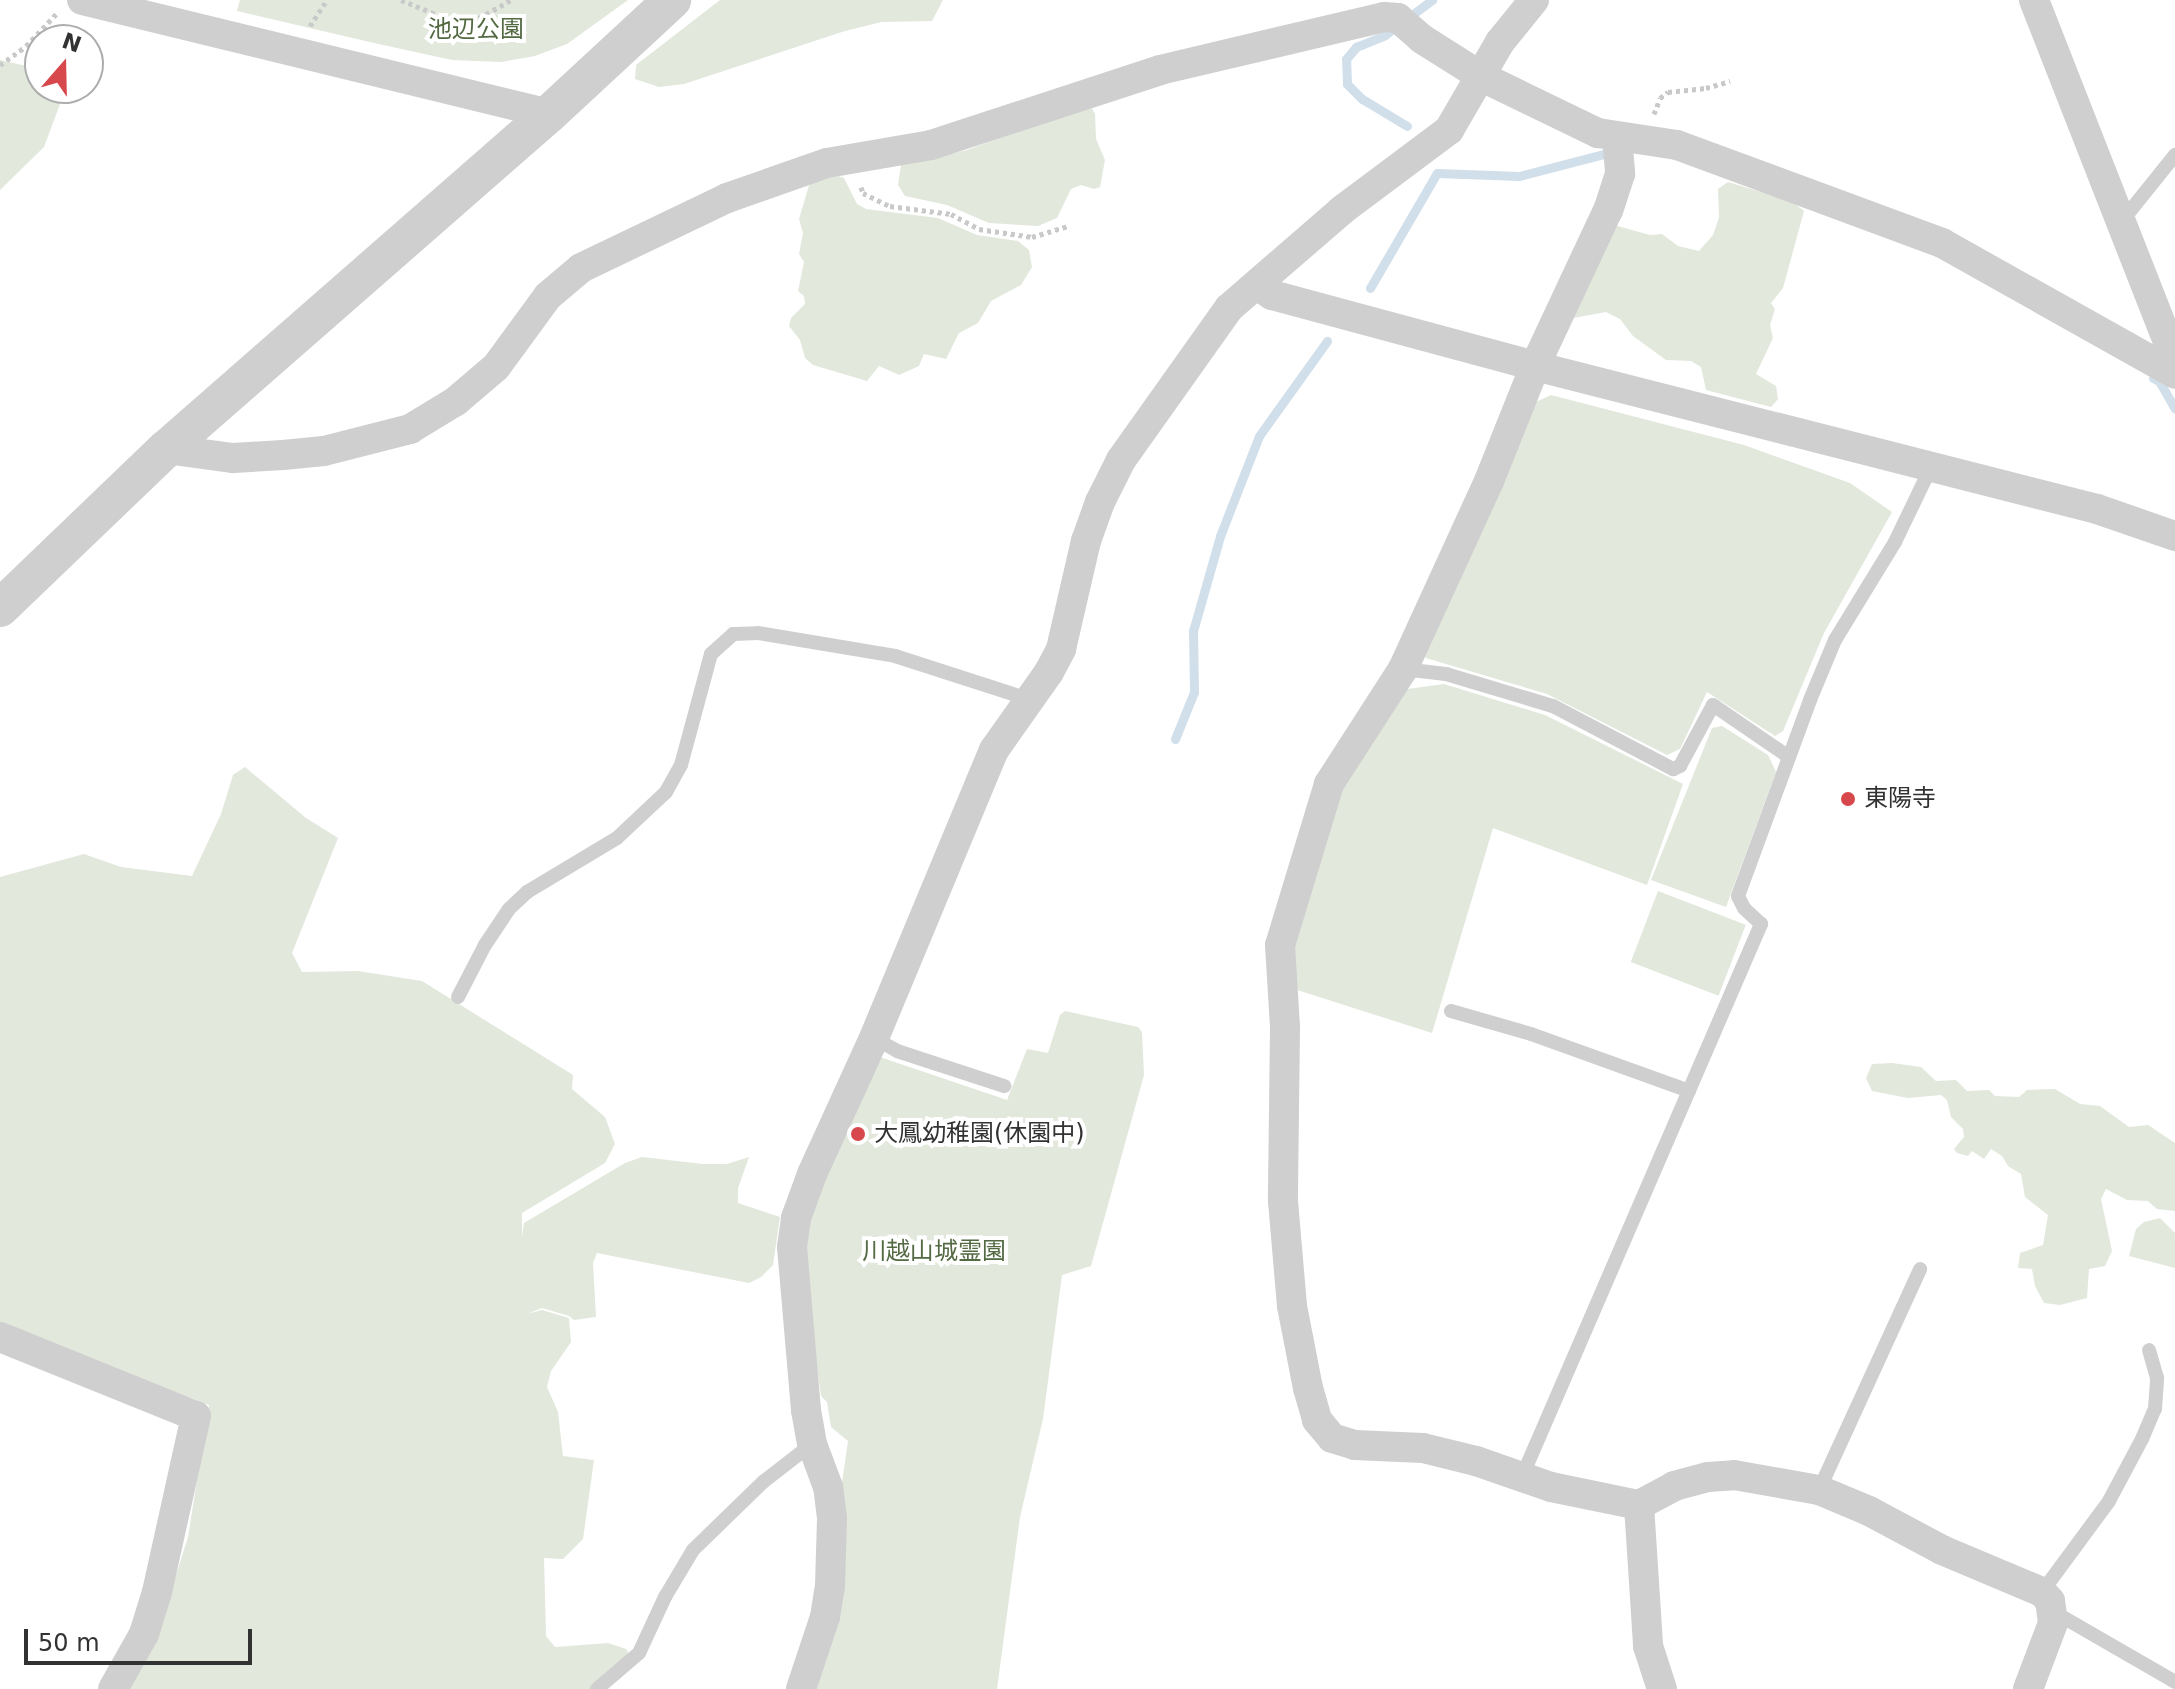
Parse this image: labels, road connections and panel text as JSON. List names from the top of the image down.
{
  "parks": ["池辺公園", "川越山城霊園"],
  "places": ["東陽寺", "大鳳幼稚園(休園中)"],
  "scale_bar": "50 m",
  "north": "top"
}
